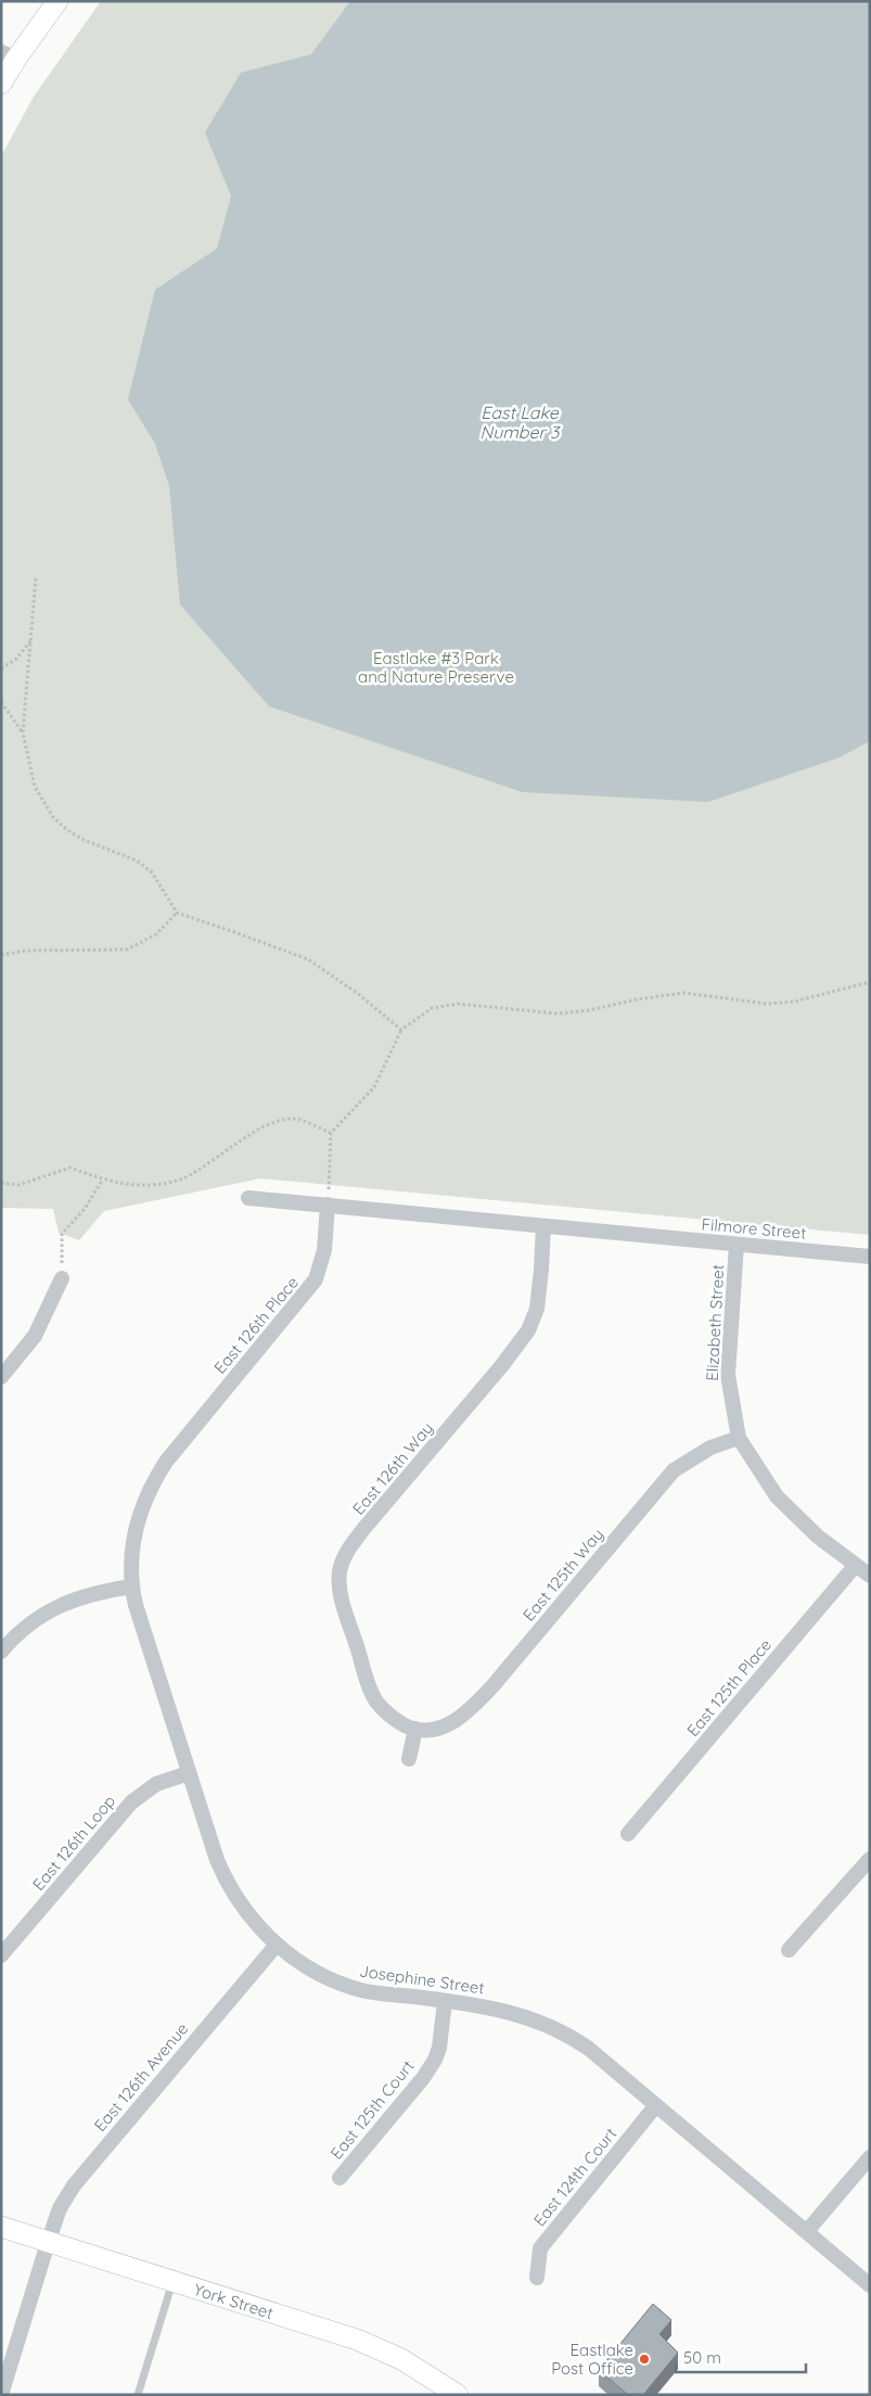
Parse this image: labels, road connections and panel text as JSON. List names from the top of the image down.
{
  "streets": {
    "street": [
      "Filmore Street",
      "Elizabeth Street",
      "East 126th Place",
      "East 126th Way",
      "East 125th Way",
      "East 125th Place",
      "East 126th Loop",
      "Josephine Street",
      "East 126th Avenue",
      "East 125th Court",
      "East 124th Court",
      "York Street"
    ]
  },
  "crossings": [
    ["Filmore Street", "Elizabeth Street"],
    ["Filmore Street", "East 126th Way"],
    ["Elizabeth Street", "East 125th Way"],
    ["Elizabeth Street", "East 125th Place"],
    ["East 126th Place", "Josephine Street"],
    ["East 126th Way", "East 125th Way"],
    ["East 126th Loop", "Josephine Street"],
    ["Josephine Street", "East 126th Avenue"],
    ["Josephine Street", "East 125th Court"],
    ["Josephine Street", "East 124th Court"],
    ["East 126th Avenue", "York Street"]
  ],
  "water": ["East Lake Number 3"],
  "parks": ["Eastlake #3 Park and Nature Preserve"],
  "places": ["Eastlake Post Office"],
  "scale_bar": "50 m"
}
